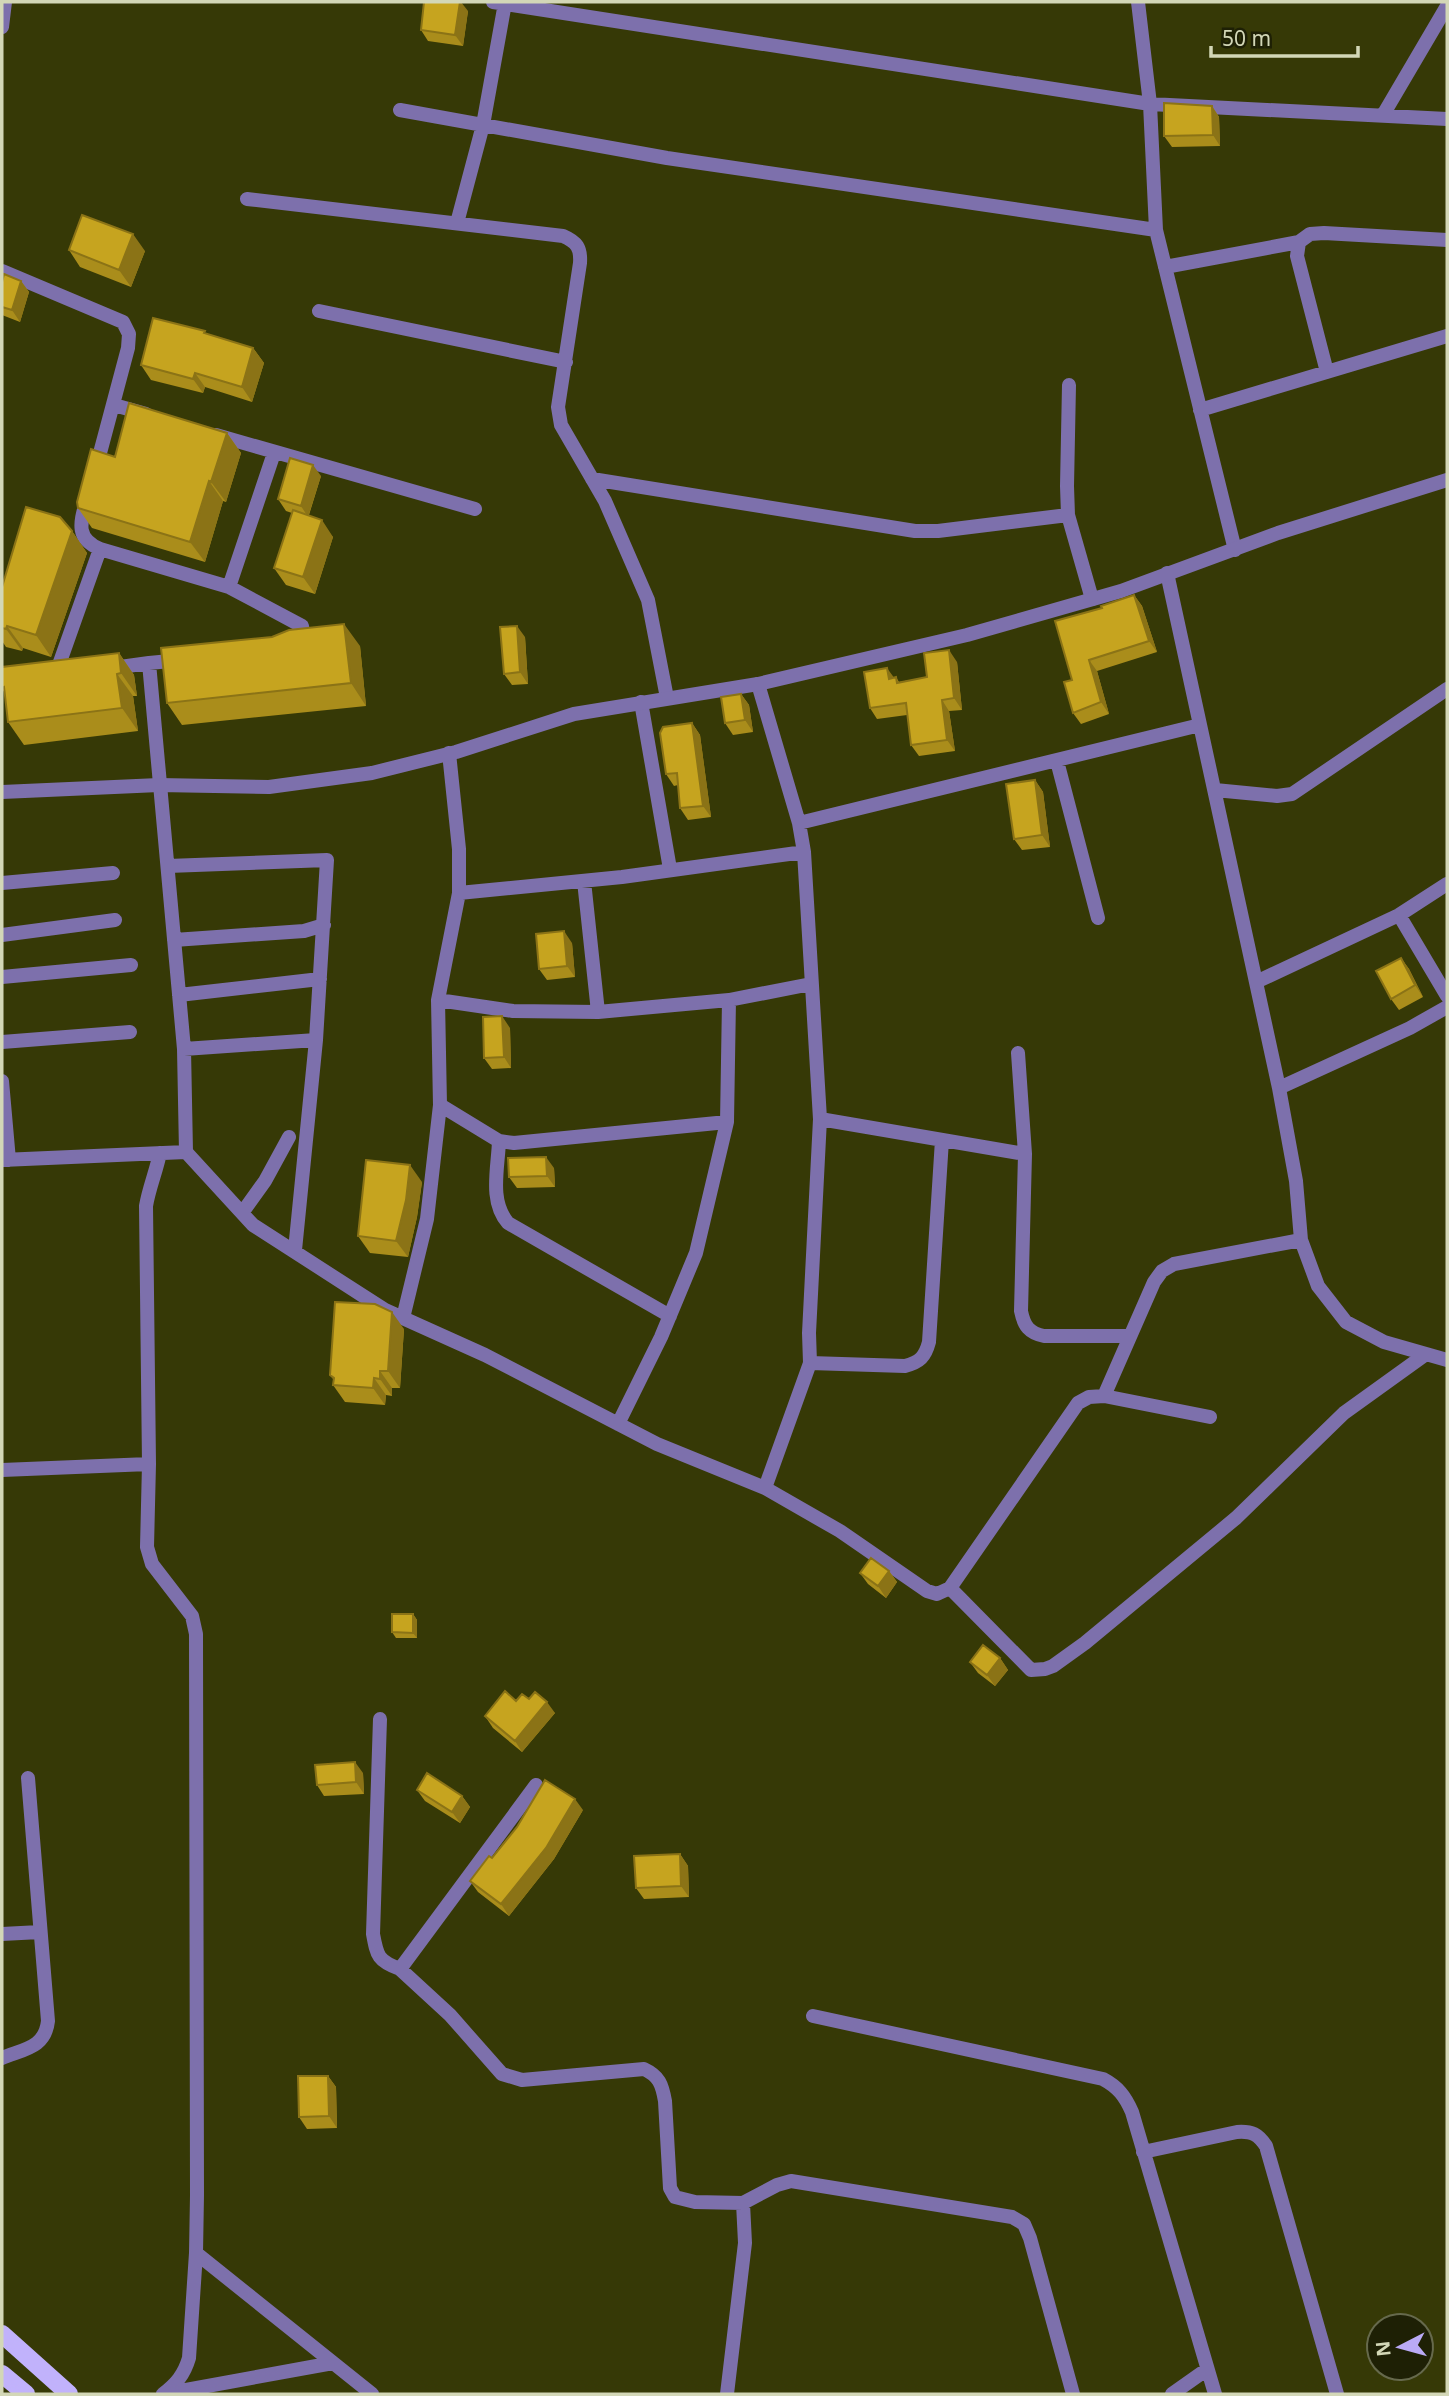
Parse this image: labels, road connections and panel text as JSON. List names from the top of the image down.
{
  "scale_bar": "50 m",
  "north": "left"
}
